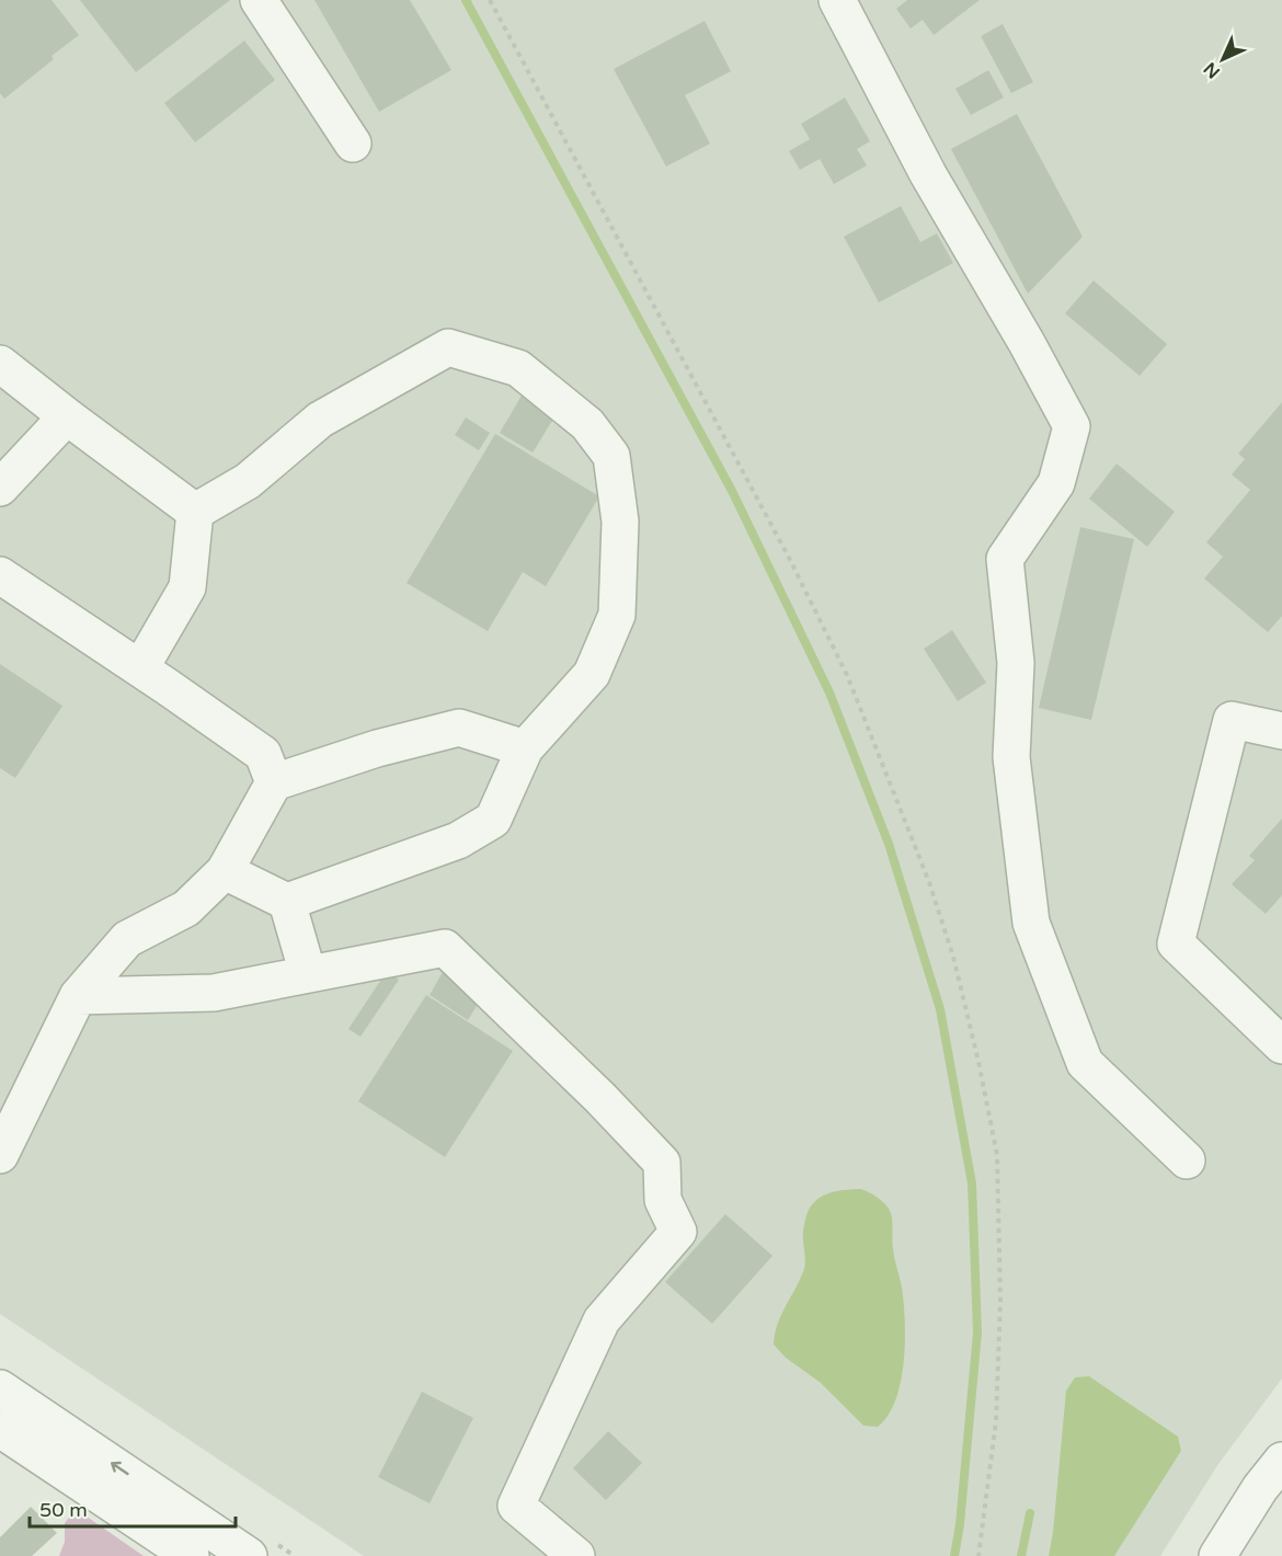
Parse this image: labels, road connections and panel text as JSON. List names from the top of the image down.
{
  "scale_bar": "50 m",
  "north": "bottom left"
}
